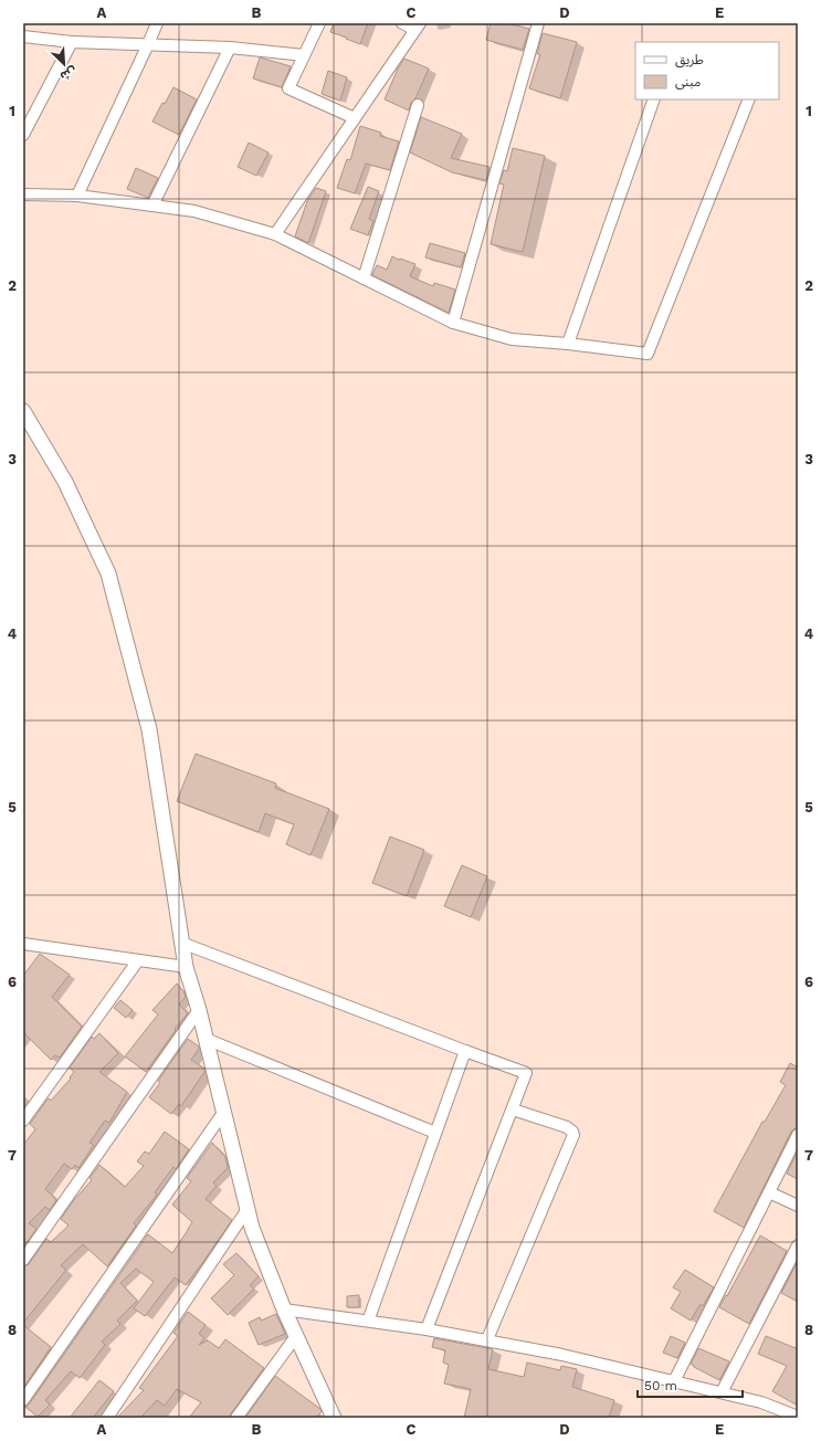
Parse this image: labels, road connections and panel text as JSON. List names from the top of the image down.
{
  "legend": ["طريق", "مبنى"],
  "scale_bar": "50 m",
  "north": "bottom right",
  "grid": {
    "columns": [
      "A",
      "B",
      "C",
      "D",
      "E"
    ],
    "rows": [
      "1",
      "2",
      "3",
      "4",
      "5",
      "6",
      "7",
      "8"
    ]
  }
}
